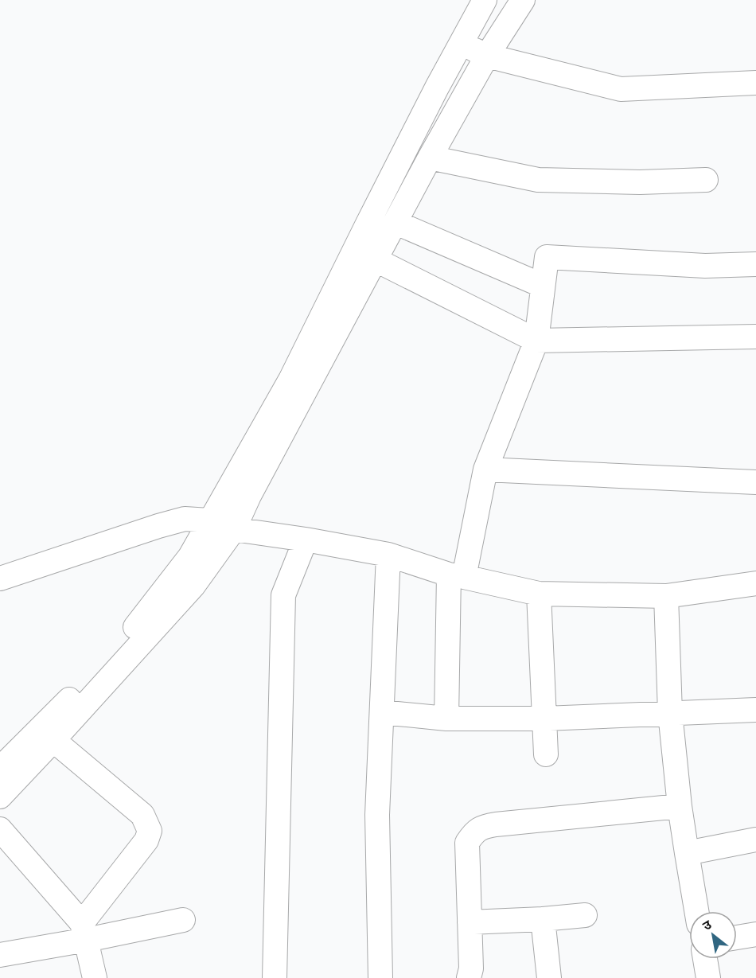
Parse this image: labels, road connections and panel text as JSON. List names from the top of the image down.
{
  "north": "top left"
}
